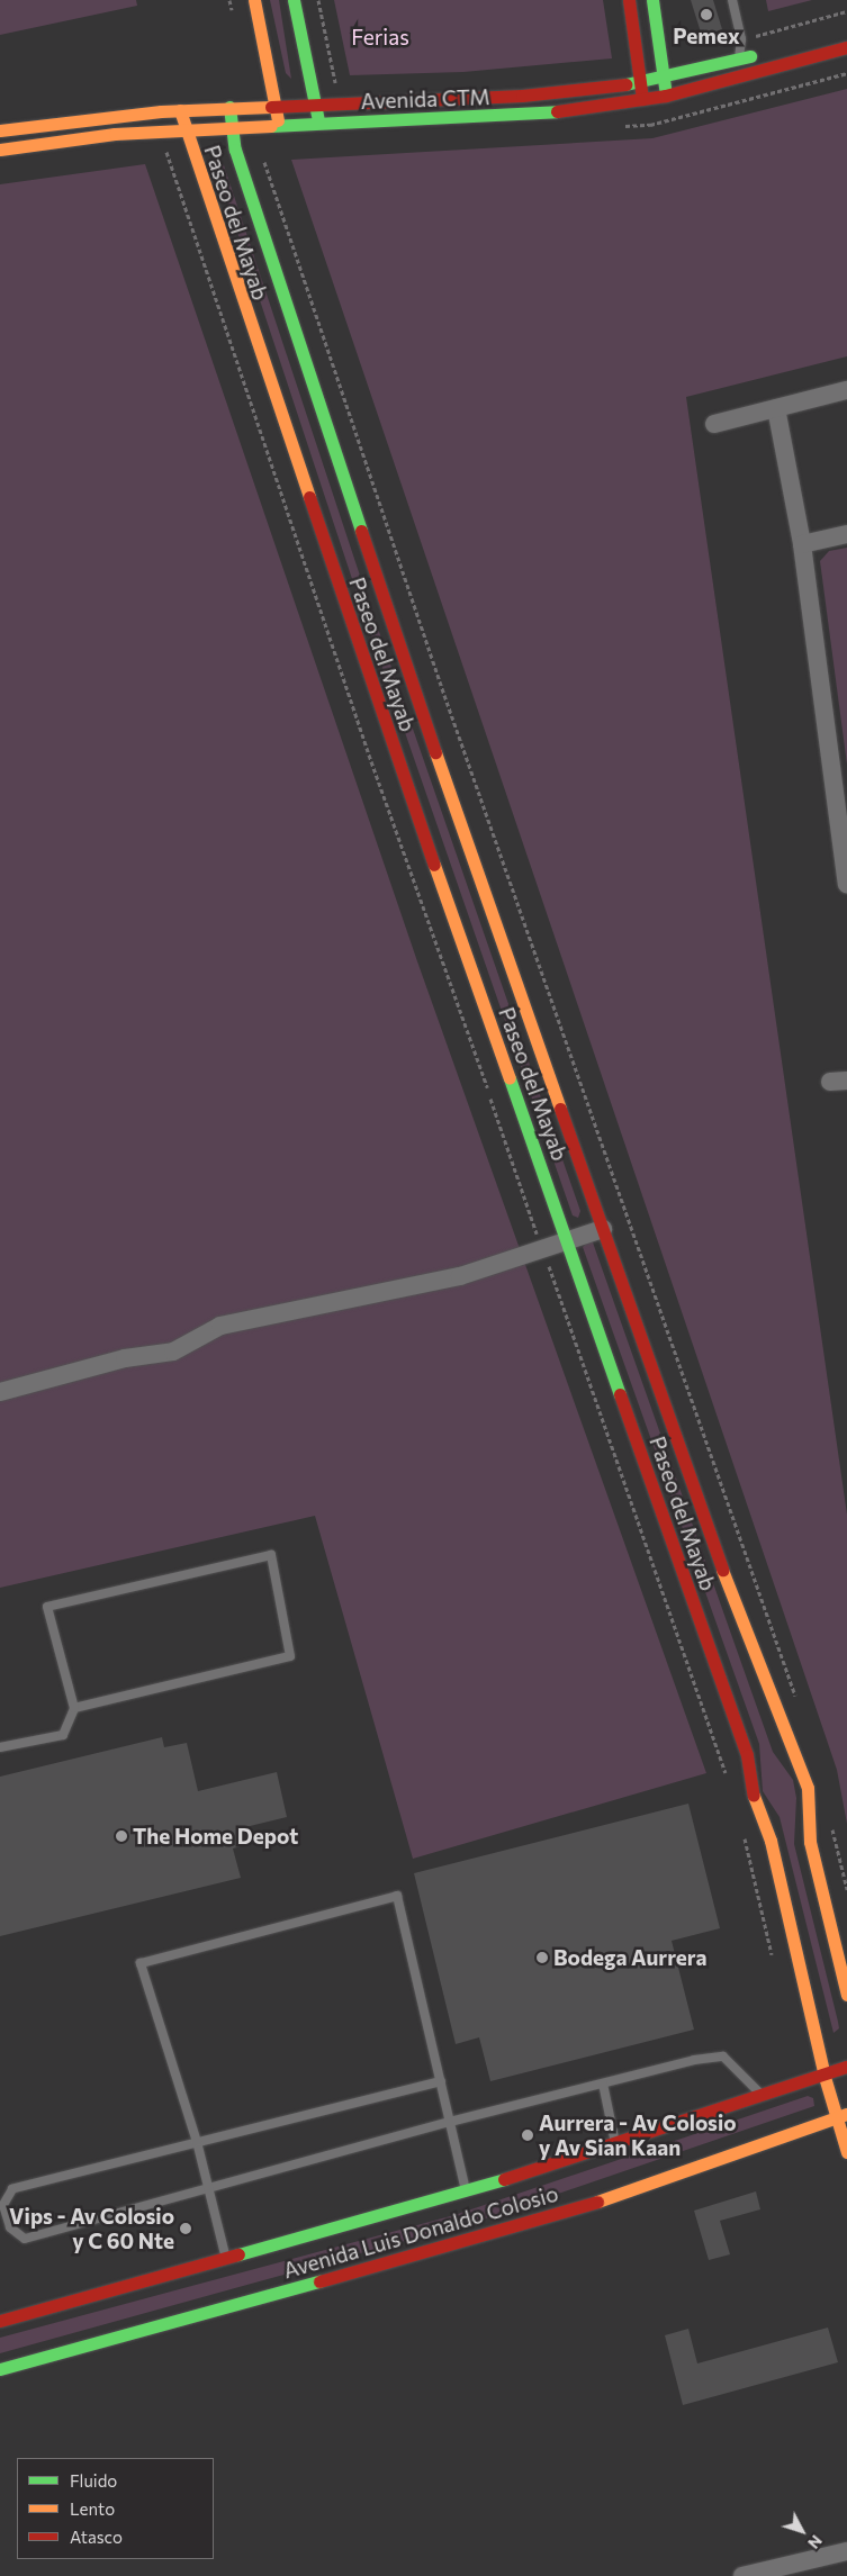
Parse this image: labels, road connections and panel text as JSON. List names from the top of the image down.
{
  "streets": {
    "main road": ["Avenida CTM", "Paseo del Mayab", "Avenida Luis Donaldo Colosio"]
  },
  "crossings": [
    ["Avenida CTM", "Paseo del Mayab"],
    ["Paseo del Mayab", "Avenida Luis Donaldo Colosio"]
  ],
  "parks": ["Ferias"],
  "places": [
    "Pemex",
    "The Home Depot",
    "Bodega Aurrera",
    "Aurrera - Av Colosio y Av Sian Kaan",
    "Vips - Av Colosio y C 60 Nte"
  ],
  "legend": ["Fluido", "Lento", "Atasco"],
  "north": "bottom right"
}
